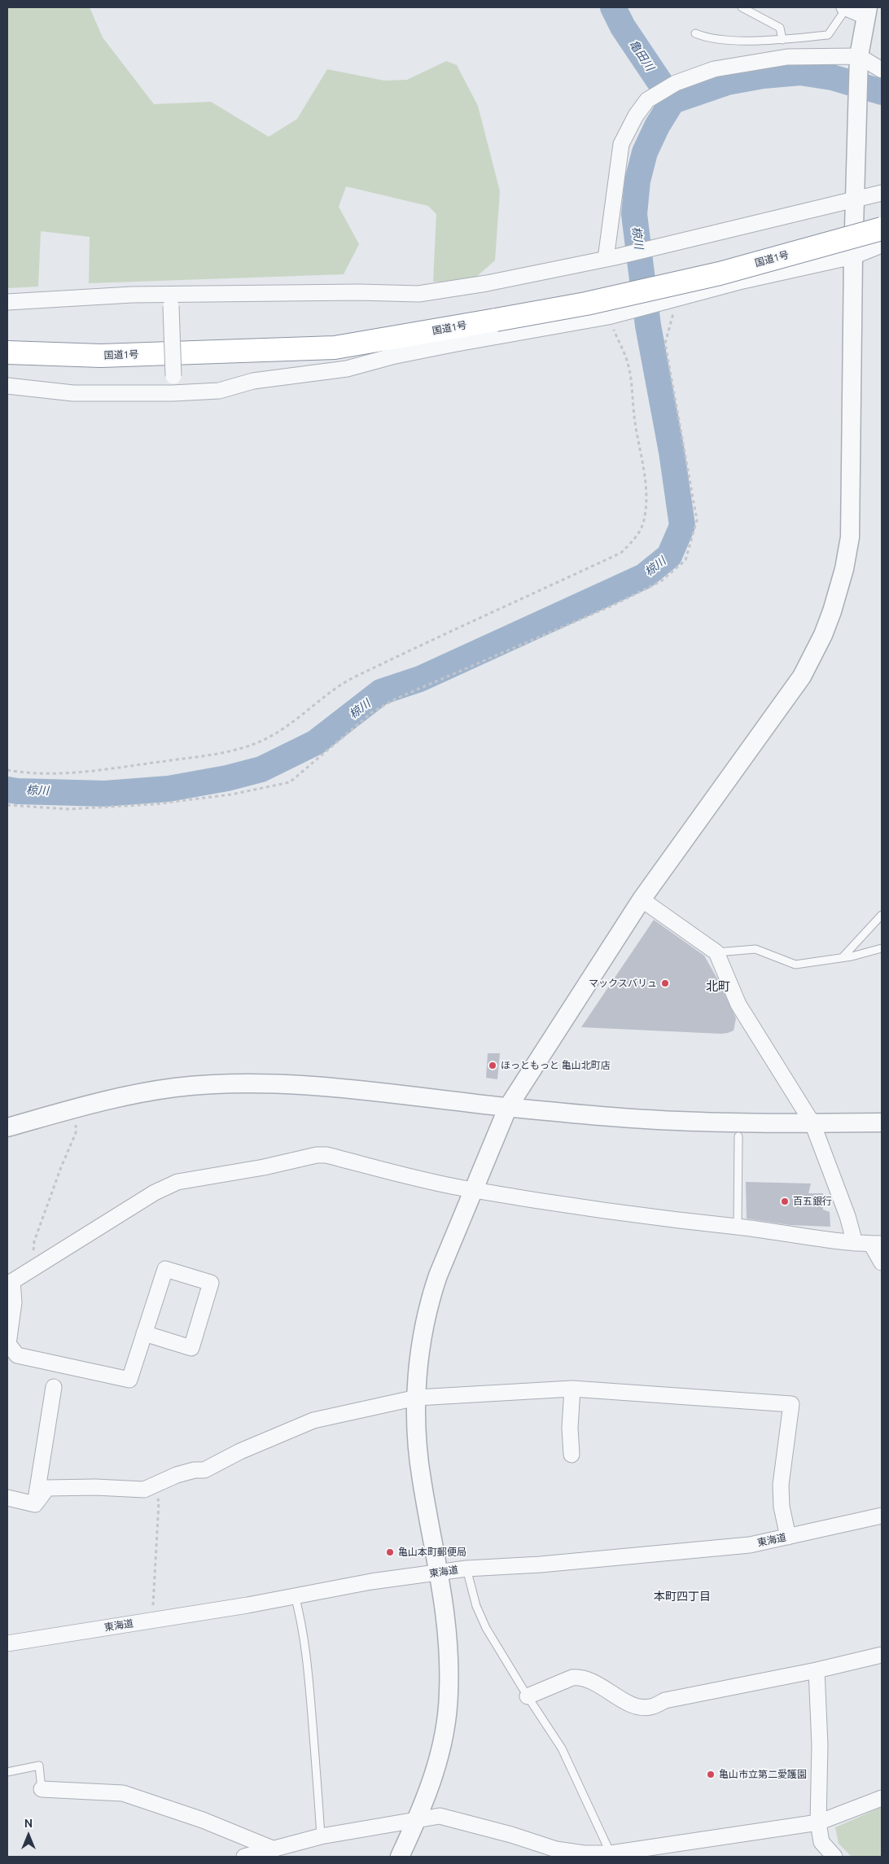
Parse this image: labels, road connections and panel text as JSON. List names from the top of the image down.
{
  "streets": {
    "highway": ["国道1号"],
    "street": ["東海道"]
  },
  "districts": ["北町", "本町四丁目"],
  "water": ["亀田川", "椋川"],
  "places": [
    "マックスバリュ",
    "ほっともっと 亀山北町店",
    "百五銀行",
    "亀山本町郵便局",
    "亀山市立第二愛護園"
  ],
  "north": "top"
}
